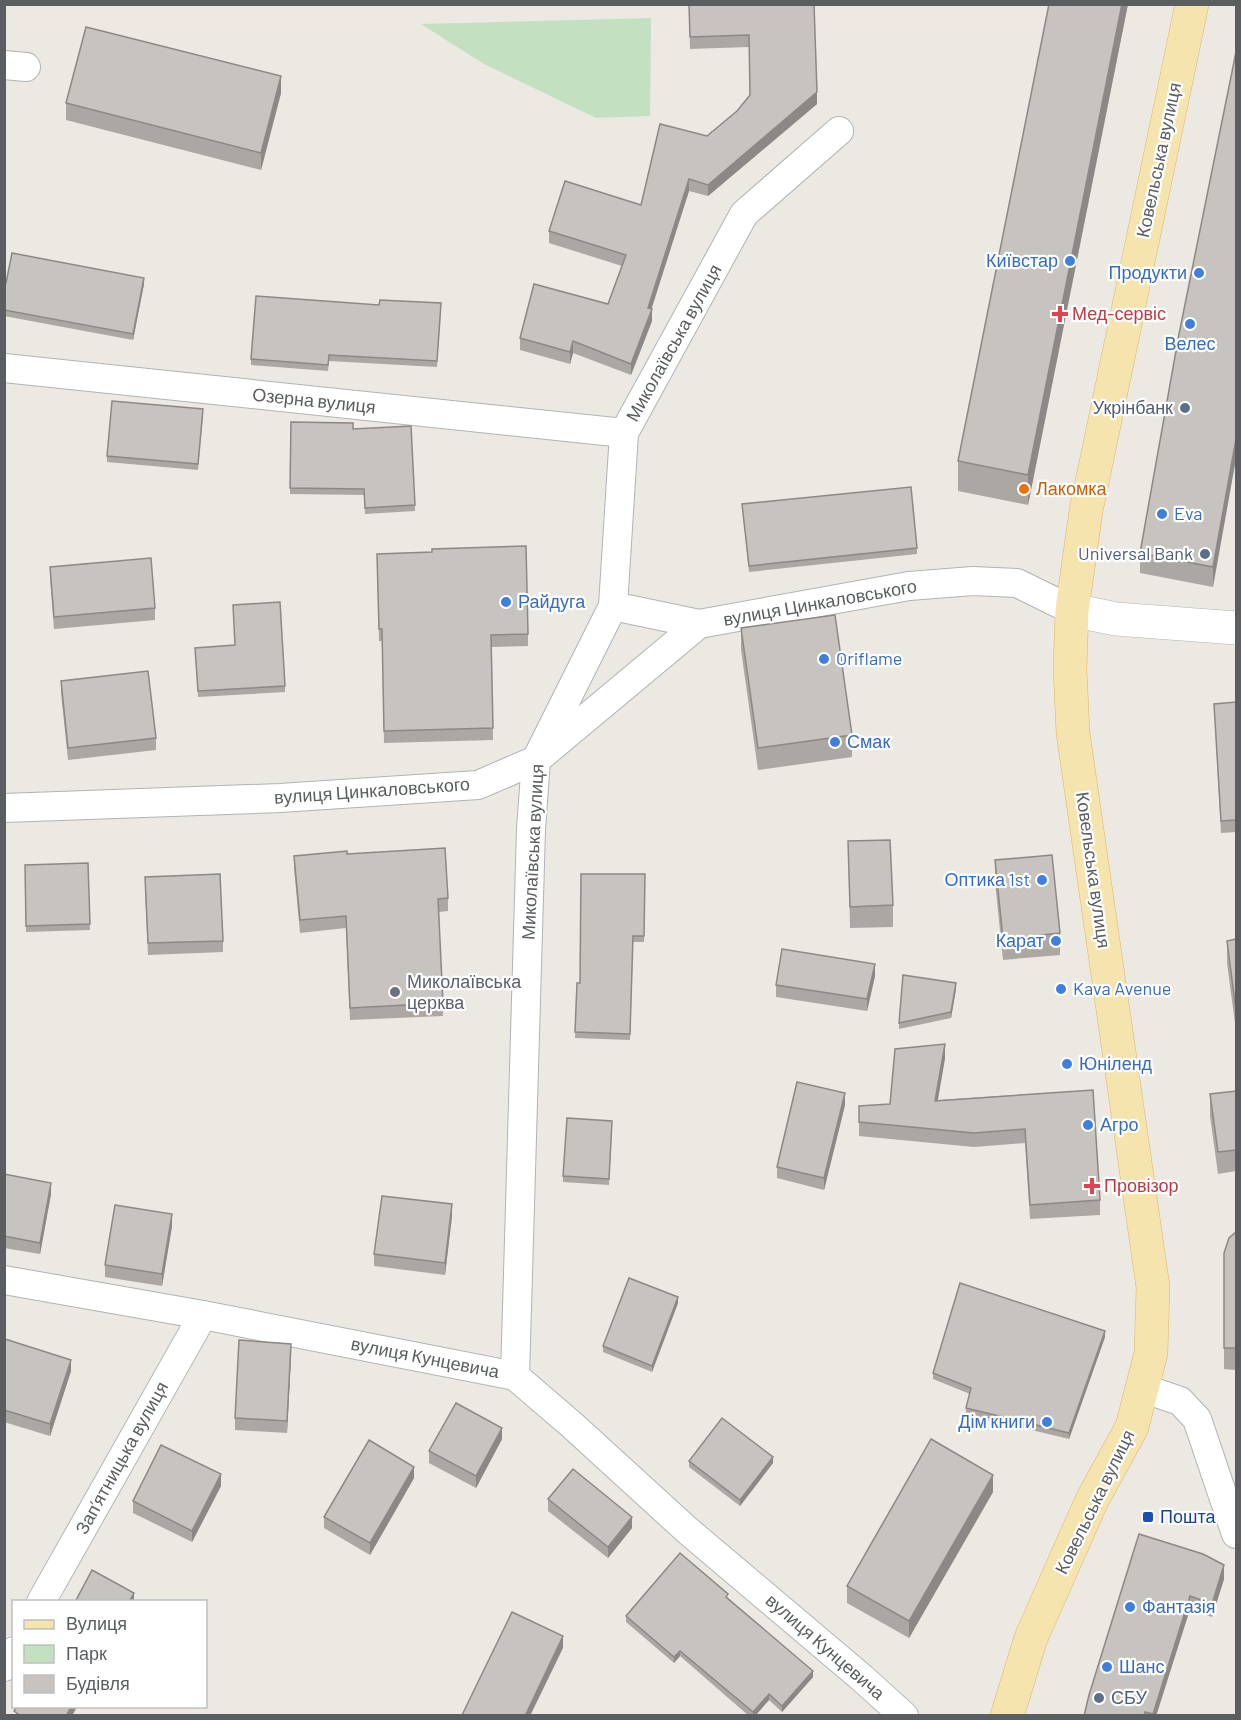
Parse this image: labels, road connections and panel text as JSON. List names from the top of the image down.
{
  "streets": {
    "main road": ["Ковельська вулиця"],
    "street": [
      "Миколаївська вулиця",
      "Озерна вулиця",
      "вулиця Цинкаловського",
      "вулиця Кунцевича",
      "Запʼятницька вулиця"
    ]
  },
  "crossings": [
    ["Ковельська вулиця", "вулиця Цинкаловського"],
    ["Миколаївська вулиця", "Озерна вулиця"],
    ["Миколаївська вулиця", "вулиця Цинкаловського"],
    ["Миколаївська вулиця", "вулиця Кунцевича"],
    ["вулиця Кунцевича", "Запʼятницька вулиця"]
  ],
  "places": {
    "other": [
      "Київстар",
      "Продукти",
      "Велес",
      "Укрінбанк",
      "Лакомка",
      "Eva",
      "Universal Bank",
      "Райдуга",
      "Oriflame",
      "Смак",
      "Оптика 1st",
      "Карат",
      "Kava Avenue",
      "Миколаївська церква",
      "Юніленд",
      "Агро",
      "Дім книги",
      "Фантазія",
      "Шанс",
      "СБУ"
    ],
    "health": ["Мед-сервіс", "Провізор"],
    "transit": ["Пошта"]
  },
  "legend": ["Вулиця", "Парк", "Будівля"]
}
